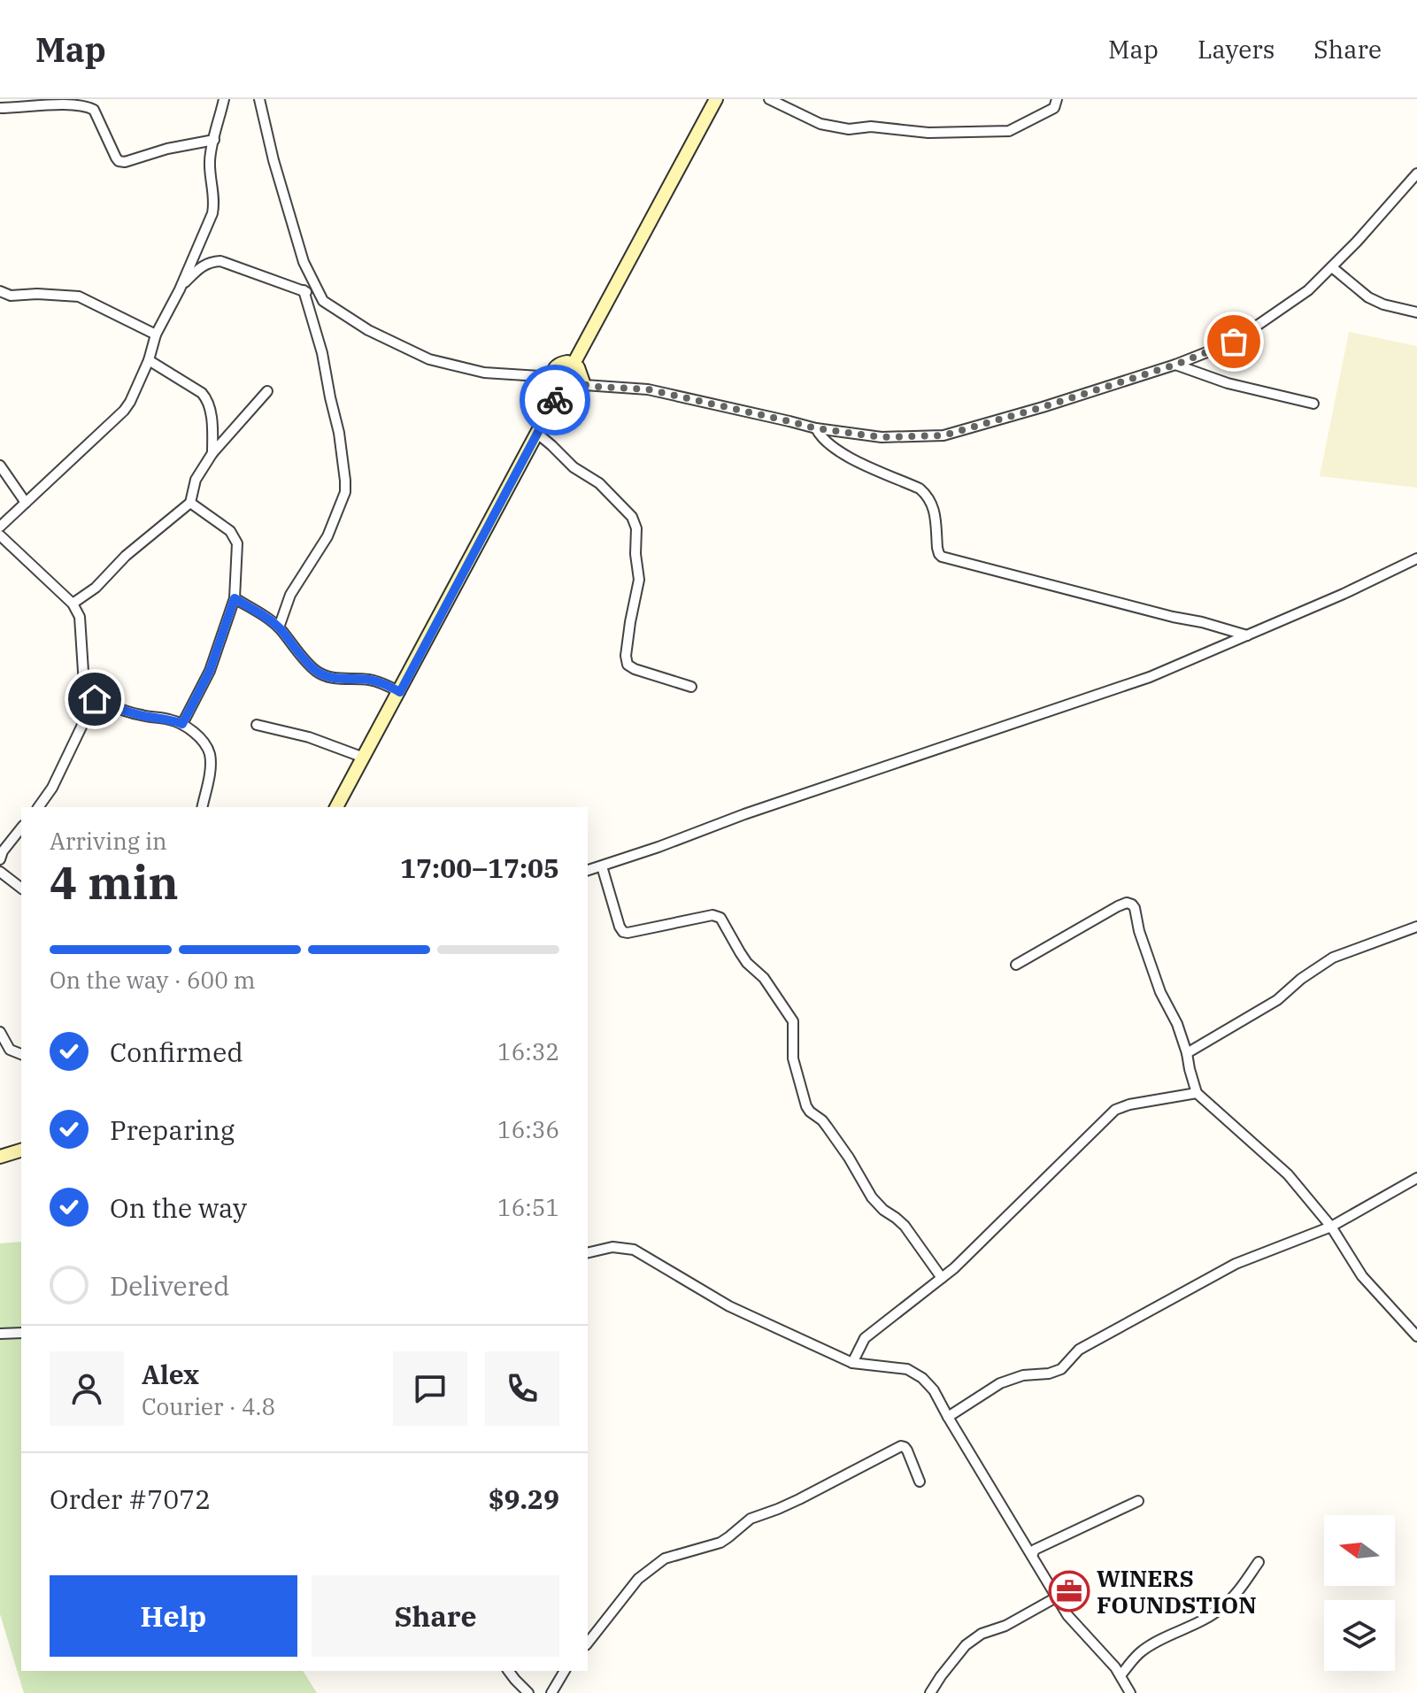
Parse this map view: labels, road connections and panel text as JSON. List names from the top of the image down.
{
  "places": {
    "office": ["WINERS FOUNDSTION"]
  },
  "north": "left",
  "page": {
    "header": "Map",
    "nav": ["Map", "Layers", "Share"],
    "heading": ["4 min", "Arriving in", "17:00–17:05"],
    "panel": [
      "Alex",
      "Courier · 4.8",
      "Order #7072",
      "$9.29"
    ],
    "bar": "On the way · 600 m",
    "list": [
      ["Confirmed", "16:32"],
      ["Preparing", "16:36"],
      ["On the way", "16:51"],
      "Delivered"
    ],
    "buttons": ["Help", "Share"]
  }
}
